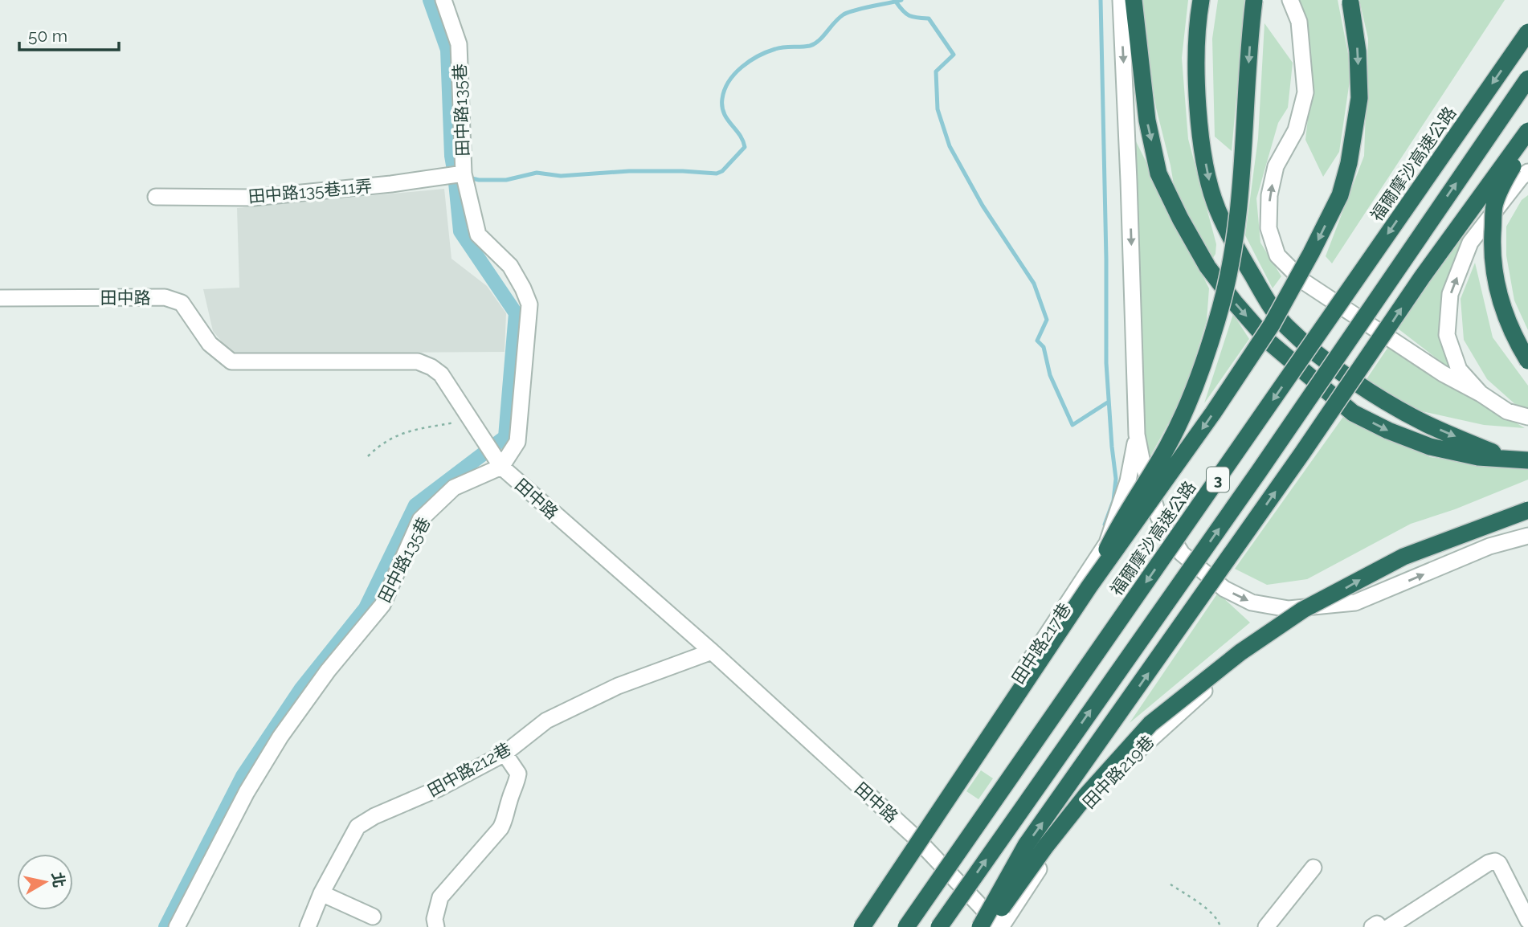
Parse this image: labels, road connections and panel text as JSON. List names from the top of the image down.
{
  "streets": {
    "highway": ["福爾摩沙高速公路", "3"],
    "street": [
      "田中路135巷",
      "田中路135巷11弄",
      "田中路",
      "田中路217巷",
      "田中路212巷",
      "田中路219巷"
    ]
  },
  "crossings": [
    ["田中路135巷", "田中路135巷11弄"],
    ["田中路135巷", "田中路"],
    ["田中路", "田中路217巷"],
    ["田中路", "田中路212巷"],
    ["田中路", "田中路219巷"]
  ],
  "scale_bar": "50 m",
  "north": "right"
}
